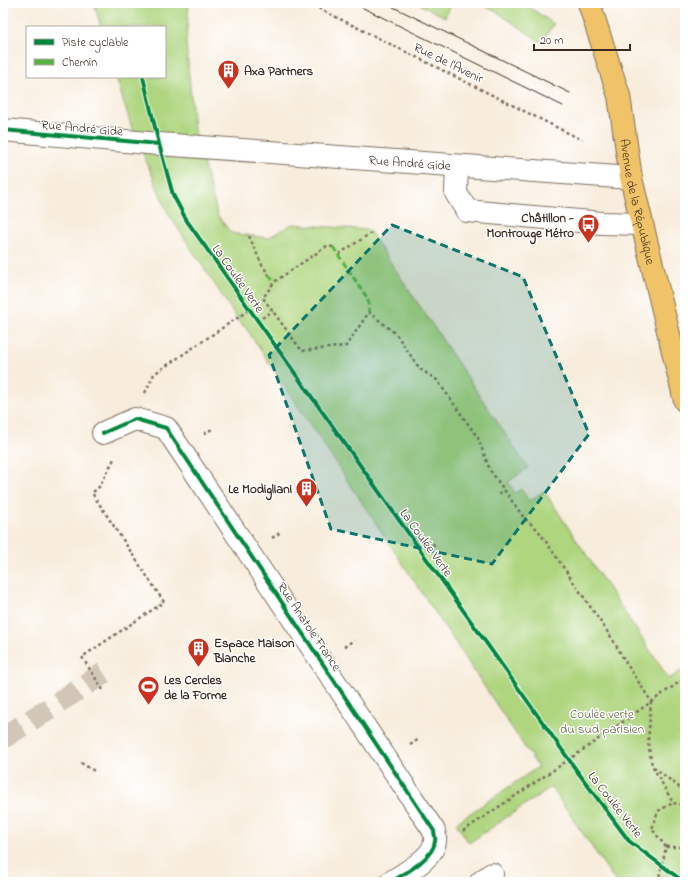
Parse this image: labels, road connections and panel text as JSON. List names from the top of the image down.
{
  "streets": {
    "main road": ["Avenue de la République"],
    "street": ["Rue André Gide", "Rue Anatole France"],
    "path": ["Rue de l'Avenir"],
    "cycle path": ["La Coulée Verte"]
  },
  "crossings": [
    ["Rue André Gide", "Avenue de la République"]
  ],
  "parks": ["Coulée verte du sud parisien"],
  "places": {
    "building": ["Axa Partners", "Le Modigliani", "Espace Maison Blanche"],
    "bus stop": ["Châtillon - Montrouge Métro"],
    "sports": ["Les Cercles de la Forme"]
  },
  "legend": ["Piste cyclable", "Chemin"],
  "scale_bar": "20 m"
}
